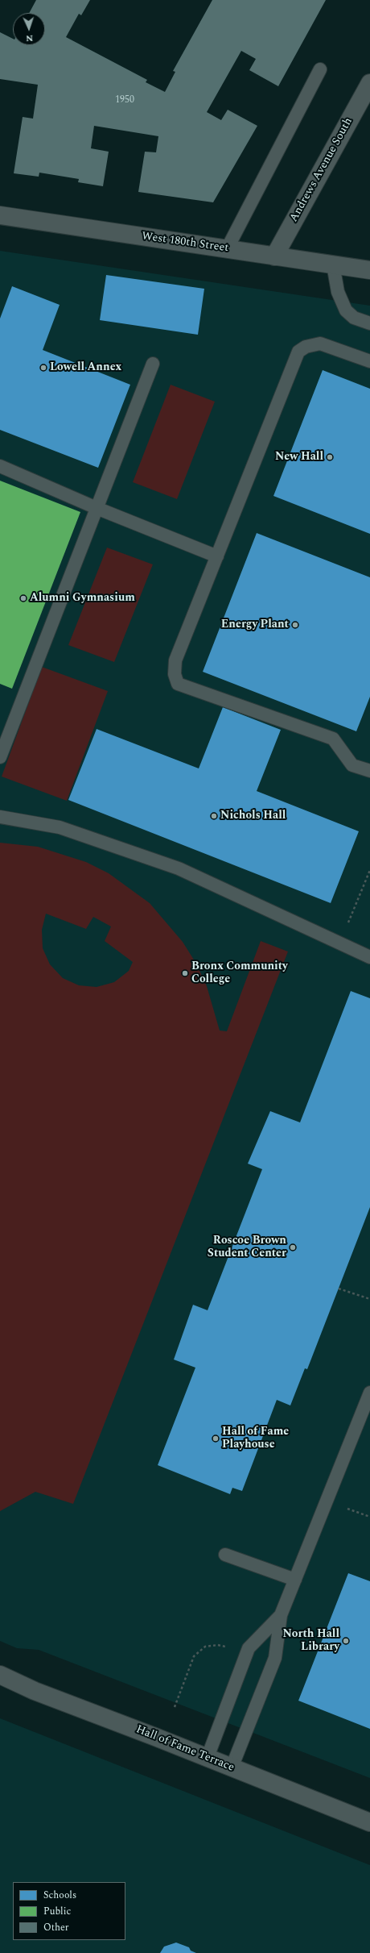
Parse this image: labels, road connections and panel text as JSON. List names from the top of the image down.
{
  "streets": {
    "street": ["Andrews Avenue South", "West 180th Street", "Hall of Fame Terrace"]
  },
  "crossings": [
    ["Andrews Avenue South", "West 180th Street"]
  ],
  "places": [
    "Lowell Annex",
    "New Hall",
    "Alumni Gymnasium",
    "Energy Plant",
    "Nichols Hall",
    "Bronx Community College",
    "Roscoe Brown Student Center",
    "Hall of Fame Playhouse",
    "North Hall Library"
  ],
  "house_numbers": ["1950"],
  "legend": ["Schools", "Public", "Other"],
  "north": "bottom"
}
